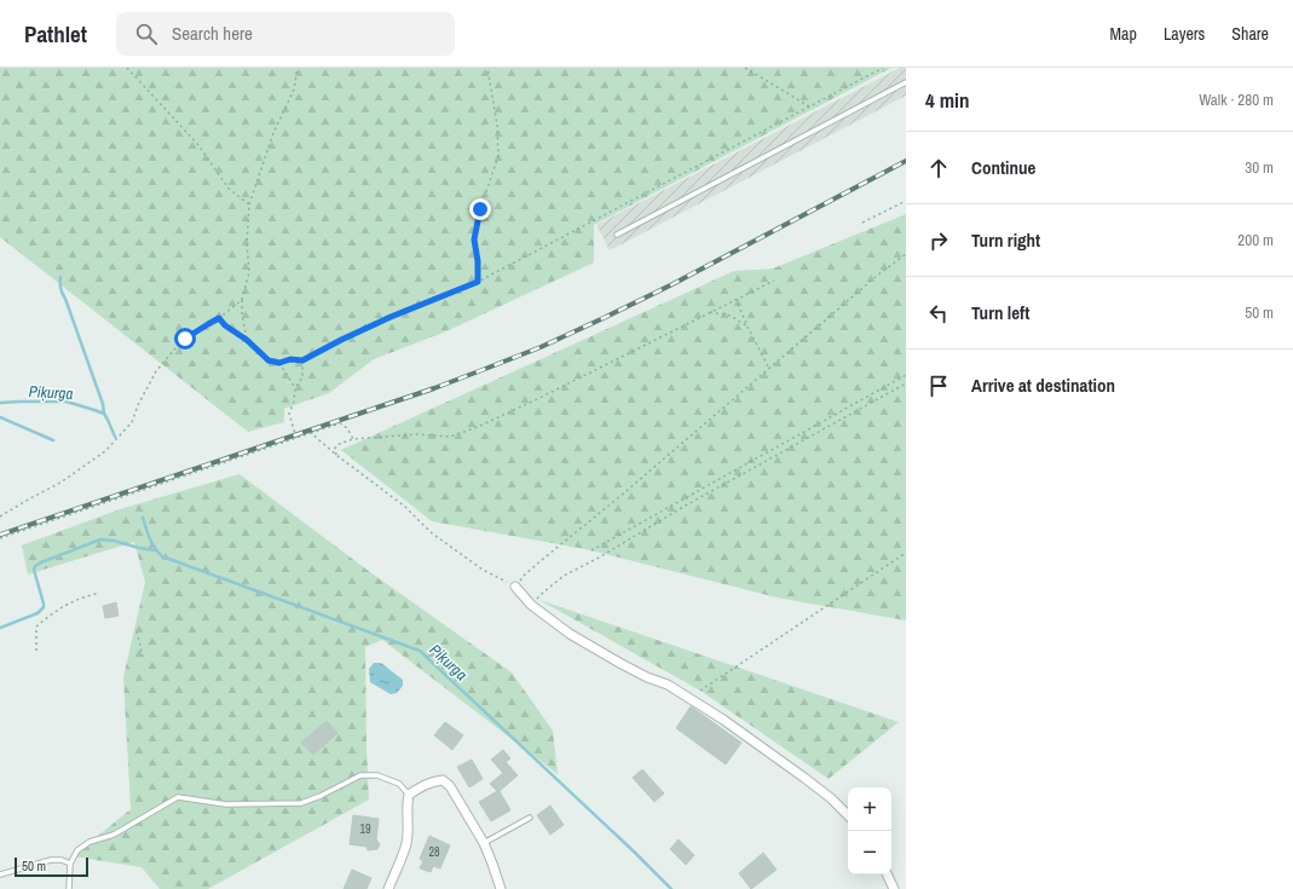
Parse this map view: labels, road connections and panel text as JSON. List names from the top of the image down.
{
  "water": ["Piķurga"],
  "house_numbers": ["19", "28"],
  "scale_bar": "50 m",
  "page": {
    "header": "Pathlet",
    "search": "Search here",
    "nav": ["Map", "Layers", "Share"],
    "heading": ["4 min", "Walk · 280 m"],
    "list": [
      ["Continue", "30 m"],
      ["Turn right", "200 m"],
      ["Turn left", "50 m"],
      "Arrive at destination"
    ],
    "map_buttons": ["+", "−"],
    "scale": "50 m"
  }
}
